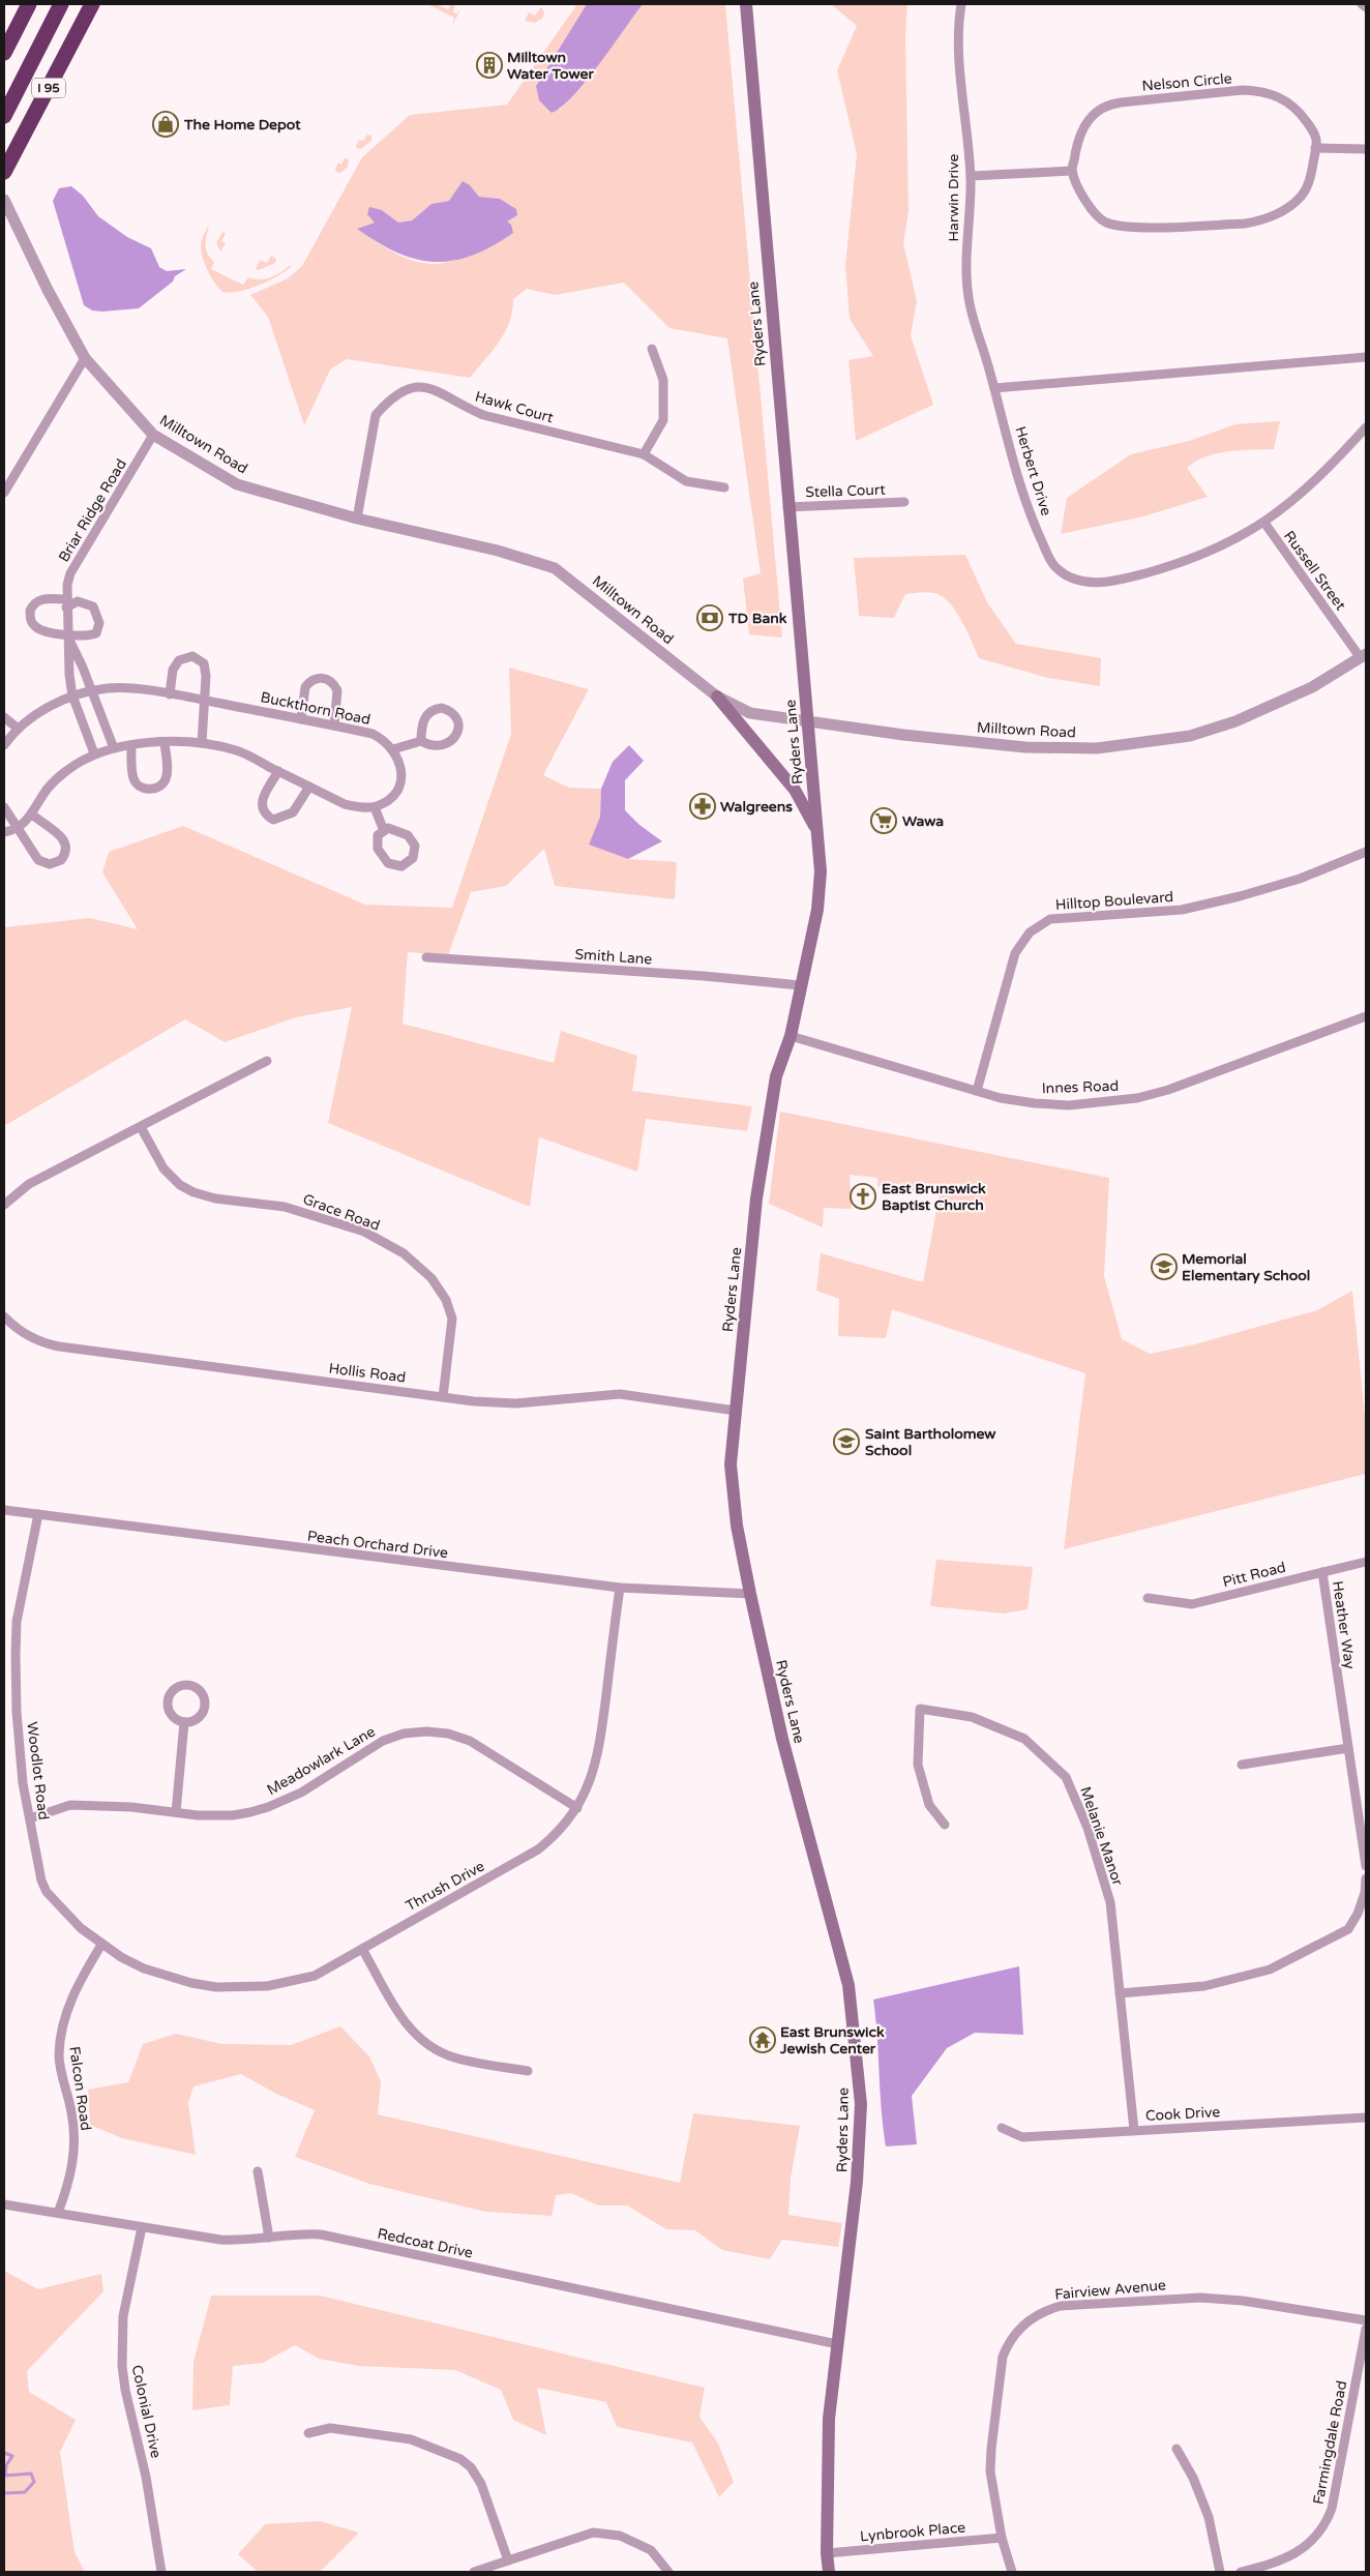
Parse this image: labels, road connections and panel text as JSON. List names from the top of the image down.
{
  "streets": {
    "highway": ["I 95"],
    "main road": ["Ryders Lane"],
    "street": [
      "Nelson Circle",
      "Harwin Drive",
      "Hawk Court",
      "Milltown Road",
      "Herbert Drive",
      "Stella Court",
      "Briar Ridge Road",
      "Russell Street",
      "Buckthorn Road",
      "Hilltop Boulevard",
      "Smith Lane",
      "Innes Road",
      "Grace Road",
      "Hollis Road",
      "Peach Orchard Drive",
      "Pitt Road",
      "Heather Way",
      "Meadowlark Lane",
      "Woodlot Road",
      "Melanie Manor",
      "Thrush Drive",
      "Falcon Road",
      "Cook Drive",
      "Redcoat Drive",
      "Fairview Avenue",
      "Colonial Drive",
      "Farmingdale Road",
      "Lynbrook Place"
    ]
  },
  "crossings": [
    ["Harwin Drive", "Herbert Drive"],
    ["Ryders Lane", "Milltown Road"],
    ["Ryders Lane", "Stella Court"],
    ["Ryders Lane", "Smith Lane"],
    ["Ryders Lane", "Innes Road"],
    ["Ryders Lane", "Hollis Road"],
    ["Ryders Lane", "Peach Orchard Drive"],
    ["Ryders Lane", "Redcoat Drive"],
    ["Ryders Lane", "Lynbrook Place"],
    ["Hawk Court", "Milltown Road"],
    ["Milltown Road", "Briar Ridge Road"],
    ["Milltown Road", "Russell Street"],
    ["Herbert Drive", "Russell Street"],
    ["Briar Ridge Road", "Buckthorn Road"],
    ["Hilltop Boulevard", "Innes Road"],
    ["Grace Road", "Hollis Road"],
    ["Peach Orchard Drive", "Woodlot Road"],
    ["Peach Orchard Drive", "Thrush Drive"],
    ["Pitt Road", "Heather Way"],
    ["Meadowlark Lane", "Woodlot Road"],
    ["Meadowlark Lane", "Thrush Drive"],
    ["Woodlot Road", "Thrush Drive"],
    ["Woodlot Road", "Falcon Road"],
    ["Melanie Manor", "Cook Drive"],
    ["Thrush Drive", "Falcon Road"],
    ["Falcon Road", "Redcoat Drive"],
    ["Redcoat Drive", "Colonial Drive"],
    ["Fairview Avenue", "Lynbrook Place"]
  ],
  "places": {
    "building": ["Milltown Water Tower"],
    "shop": ["The Home Depot"],
    "bank": ["TD Bank"],
    "pharmacy": ["Walgreens"],
    "supermarket": ["Wawa"],
    "church": ["East Brunswick Baptist Church"],
    "school or university": ["Memorial Elementary School", "Saint Bartholomew School"],
    "temple": ["East Brunswick Jewish Center"]
  }
}
